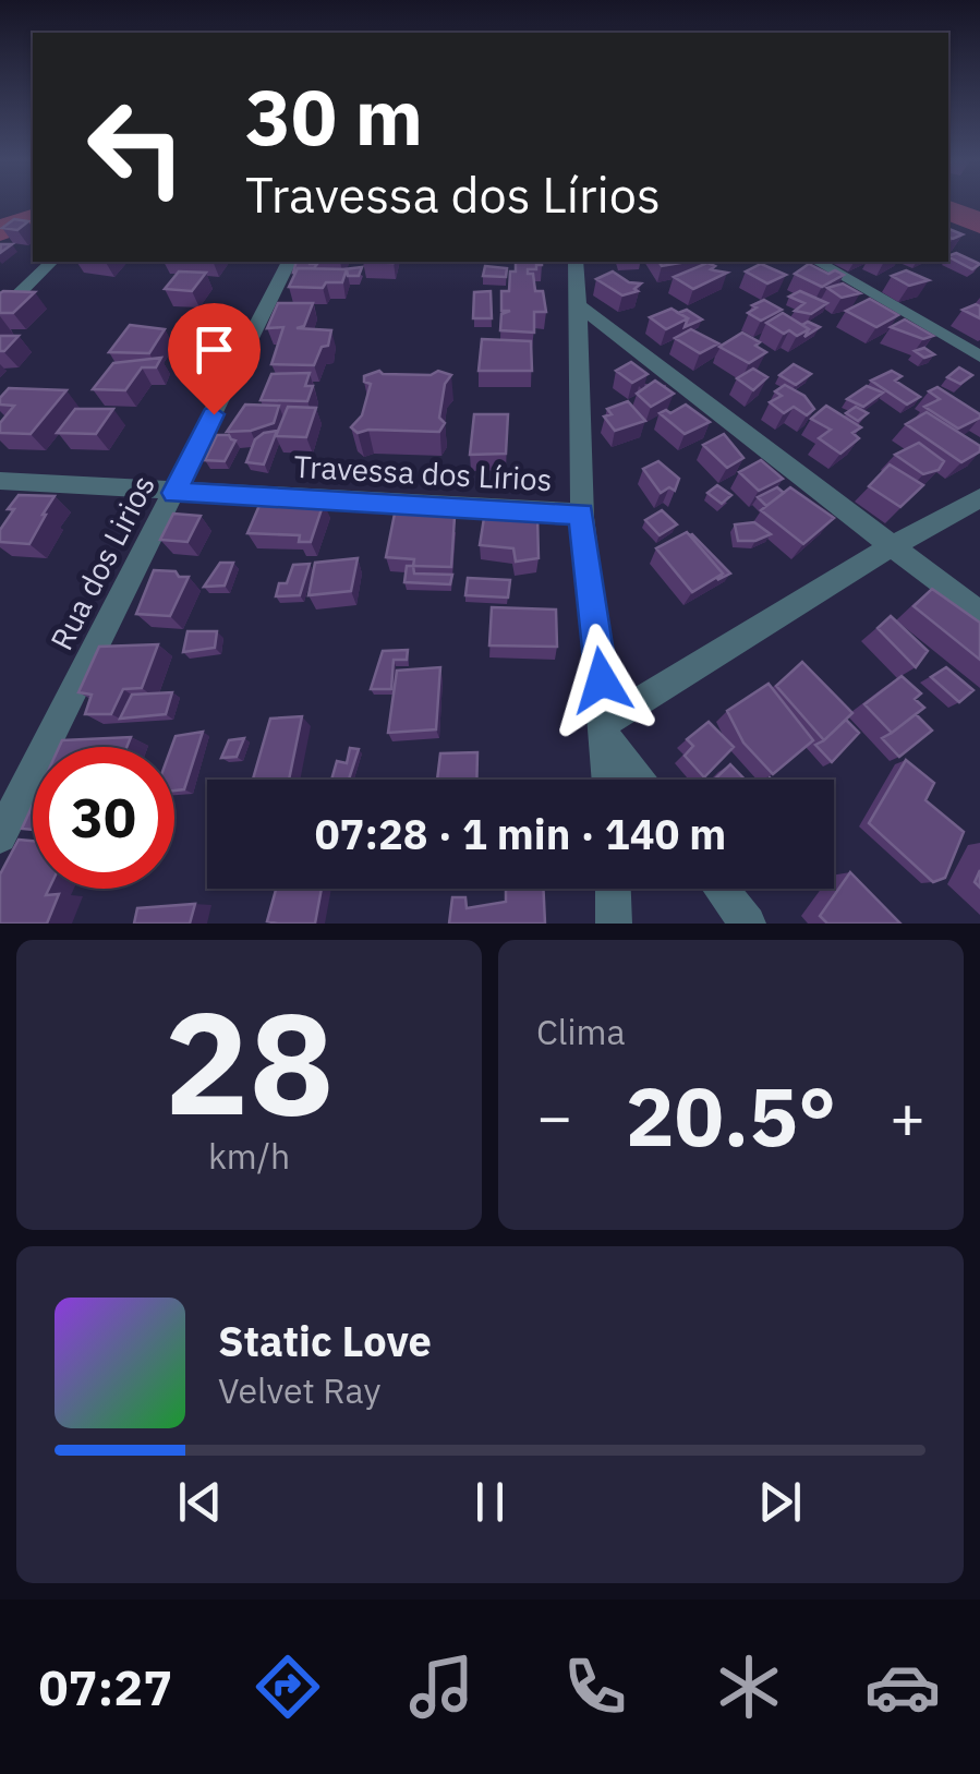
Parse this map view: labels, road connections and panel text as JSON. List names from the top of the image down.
{
  "streets": {
    "street": ["Travessa dos Lírios", "Rua dos Lirios"]
  },
  "crossings": [
    ["Travessa dos Lírios", "Rua dos Lirios"]
  ],
  "page": {
    "turn": ["30 m", "Travessa dos Lírios"],
    "limit": "30",
    "trip": "07:28 · 1 min · 140 m",
    "tile": [
      ["28", "km/h"],
      "Clima"
    ],
    "heat": ["−", "20.5°", "+"],
    "song": ["Static Love", "Velvet Ray"],
    "tabs": "07:27"
  }
}
